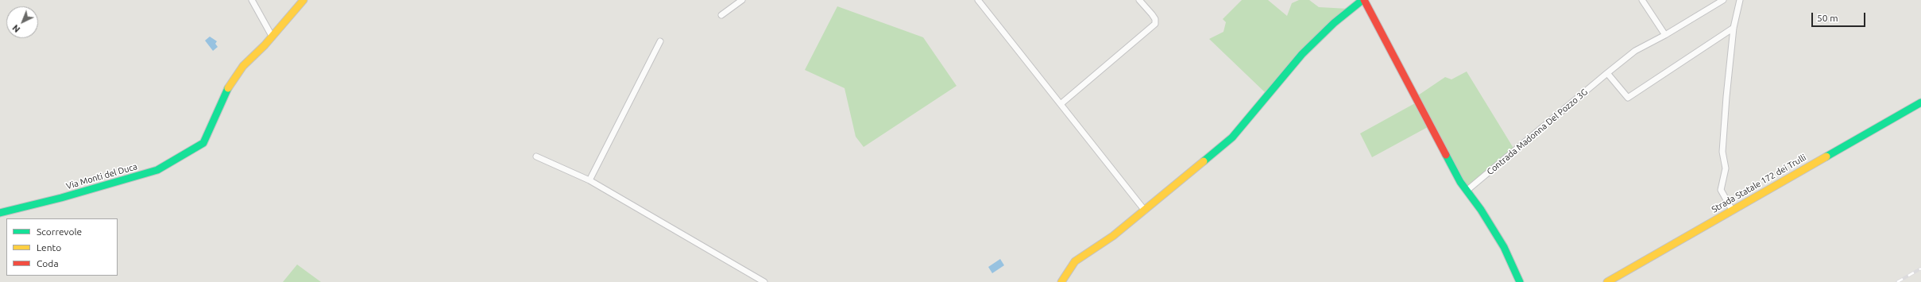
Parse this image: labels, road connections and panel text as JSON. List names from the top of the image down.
{
  "streets": {
    "street": ["Contrada Madonna Del Pozzo 3G", "Via Monti del Duca", "Strada Statale 172 dei Trulli"]
  },
  "legend": ["Scorrevole", "Lento", "Coda"],
  "scale_bar": "50 m",
  "north": "bottom left"
}
